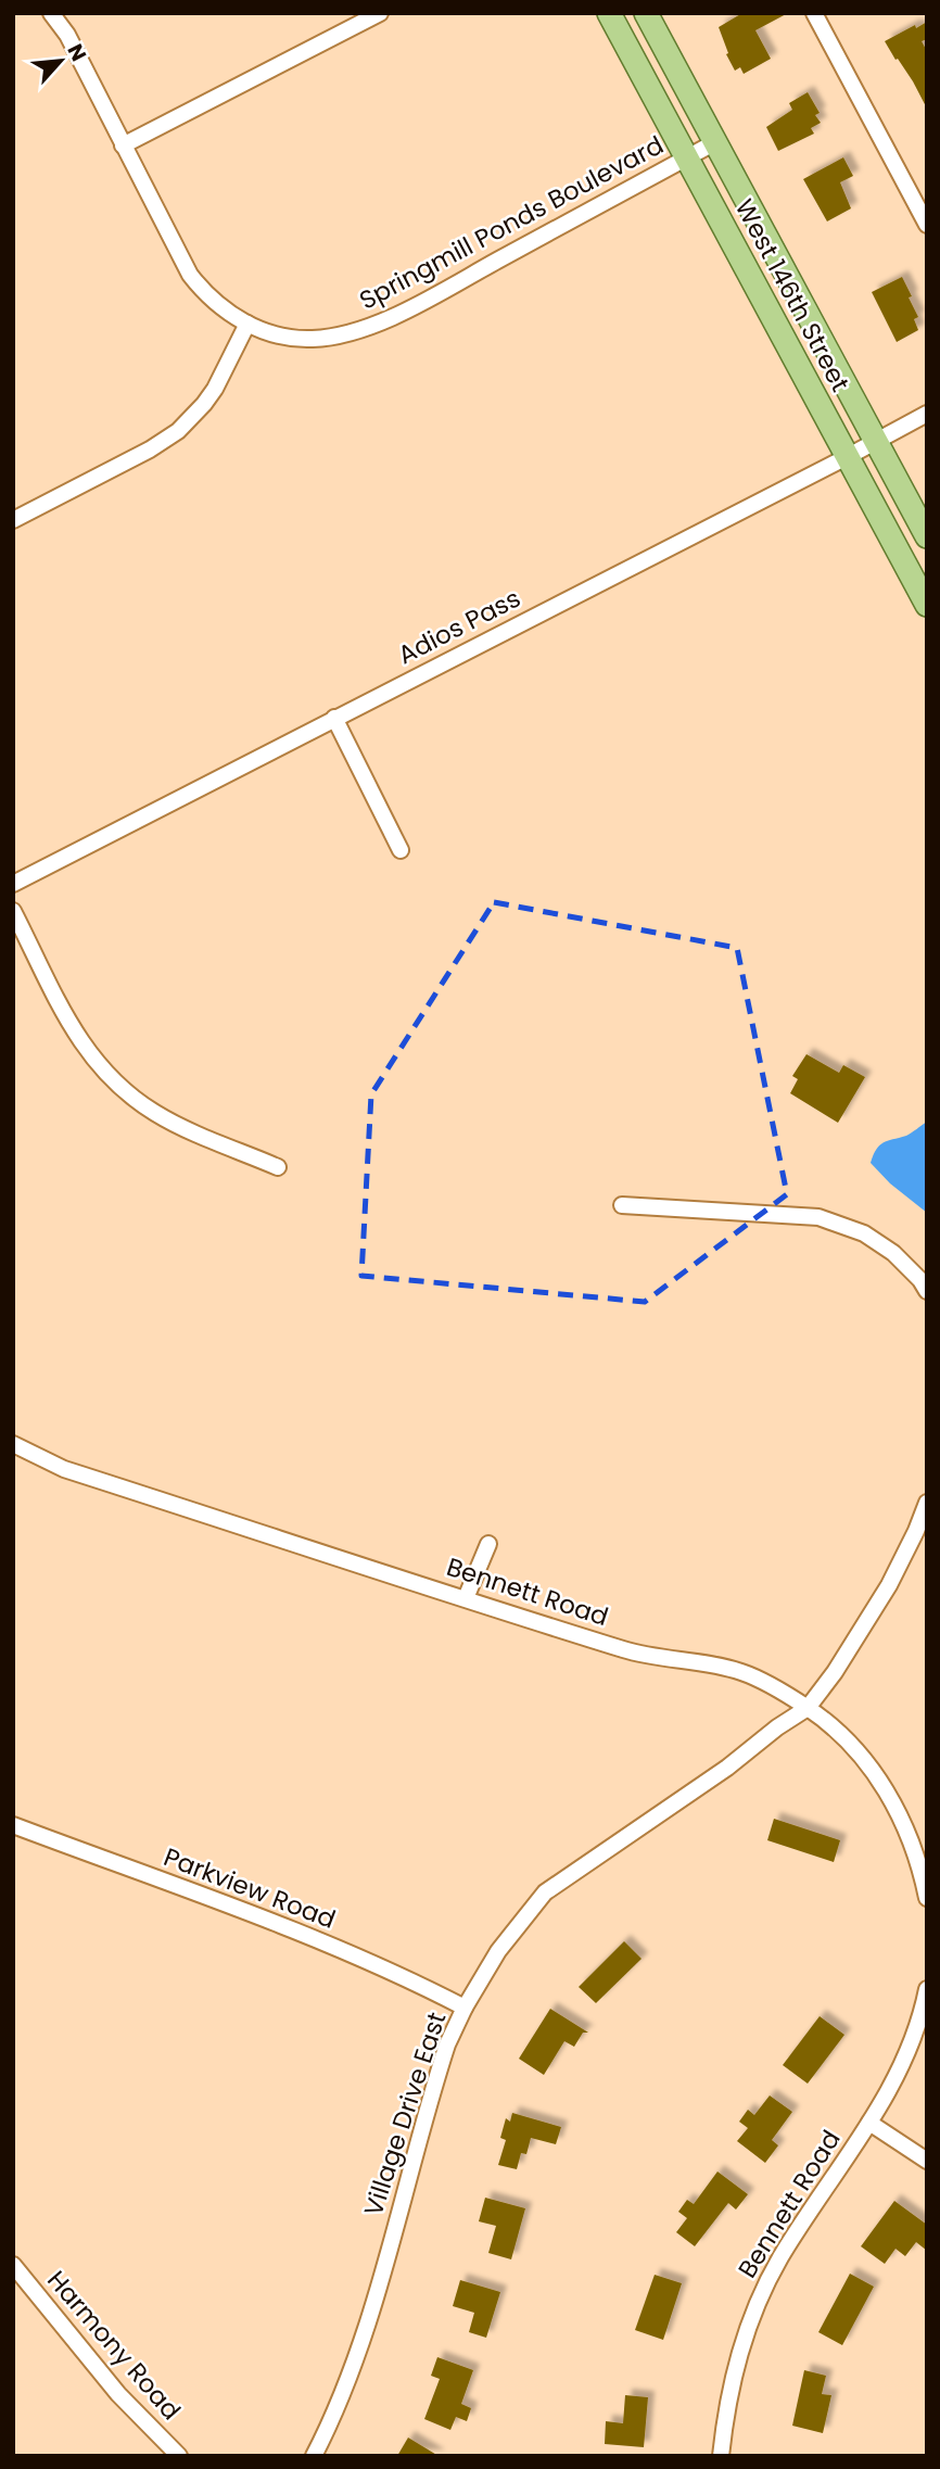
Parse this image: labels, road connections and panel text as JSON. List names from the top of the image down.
{
  "streets": {
    "main road": ["West 146th Street"],
    "street": [
      "Springmill Ponds Boulevard",
      "Adios Pass",
      "Bennett Road",
      "Parkview Road",
      "Village Drive East",
      "Harmony Road"
    ]
  },
  "crossings": [
    ["Springmill Ponds Boulevard", "West 146th Street"],
    ["West 146th Street", "Adios Pass"],
    ["Bennett Road", "Village Drive East"],
    ["Parkview Road", "Village Drive East"]
  ],
  "north": "top right"
}
